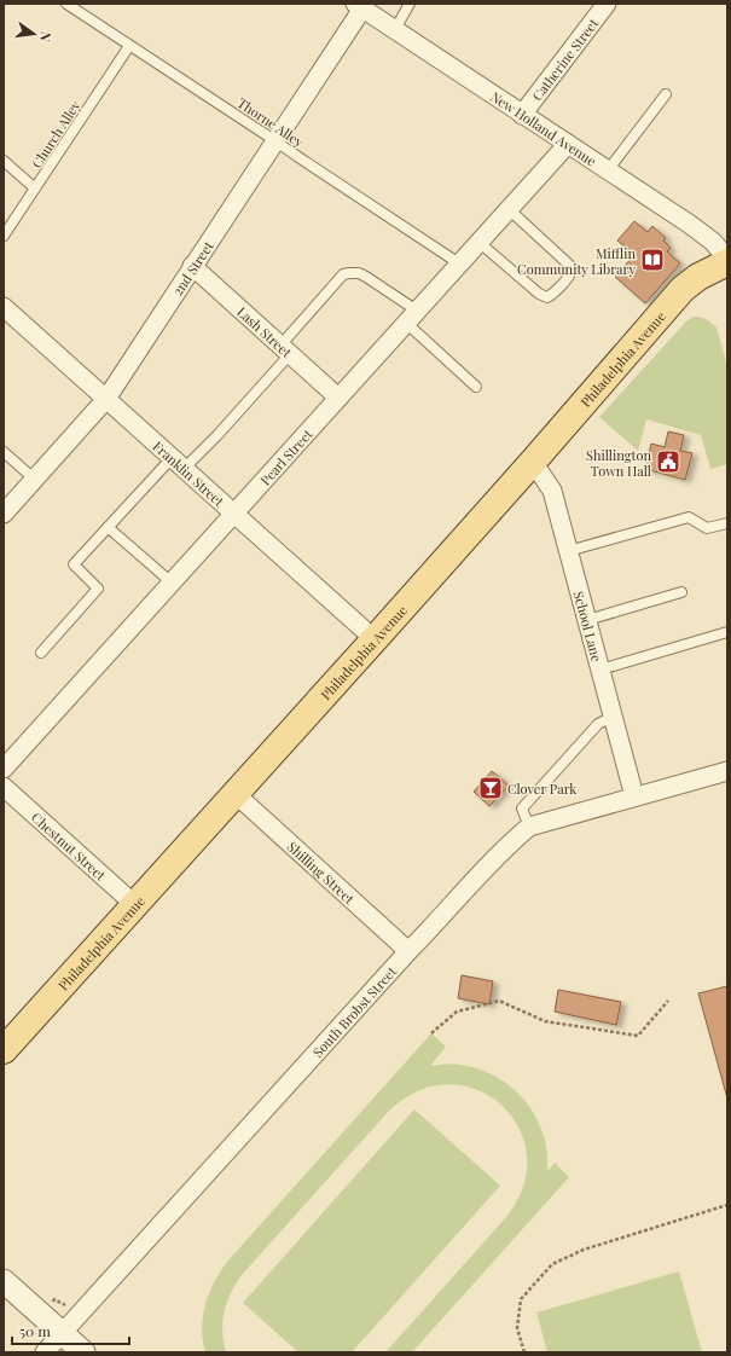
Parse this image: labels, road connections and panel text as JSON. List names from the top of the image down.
{
  "streets": {
    "main road": ["Philadelphia Avenue"],
    "street": [
      "Catherine Street",
      "New Holland Avenue",
      "2nd Street",
      "Lash Street",
      "Pearl Street",
      "Franklin Street",
      "School Lane",
      "Chestnut Street",
      "Shilling Street",
      "South Brobst Street"
    ],
    "lane": ["Thorne Alley", "Church Alley"]
  },
  "crossings": [
    ["Catherine Street", "New Holland Avenue"],
    ["Thorne Alley", "Church Alley"],
    ["Thorne Alley", "2nd Street"],
    ["Thorne Alley", "Pearl Street"],
    ["New Holland Avenue", "2nd Street"],
    ["New Holland Avenue", "Philadelphia Avenue"],
    ["New Holland Avenue", "Pearl Street"],
    ["2nd Street", "Lash Street"],
    ["2nd Street", "Franklin Street"],
    ["Lash Street", "Pearl Street"],
    ["Philadelphia Avenue", "Franklin Street"],
    ["Philadelphia Avenue", "School Lane"],
    ["Philadelphia Avenue", "Chestnut Street"],
    ["Philadelphia Avenue", "Shilling Street"],
    ["Pearl Street", "Franklin Street"],
    ["School Lane", "South Brobst Street"],
    ["Shilling Street", "South Brobst Street"]
  ],
  "places": {
    "library": ["Mifflin Community Library"],
    "public building": ["Shillington Town Hall"],
    "bar": ["Clover Park"]
  },
  "scale_bar": "50 m",
  "north": "right"
}
